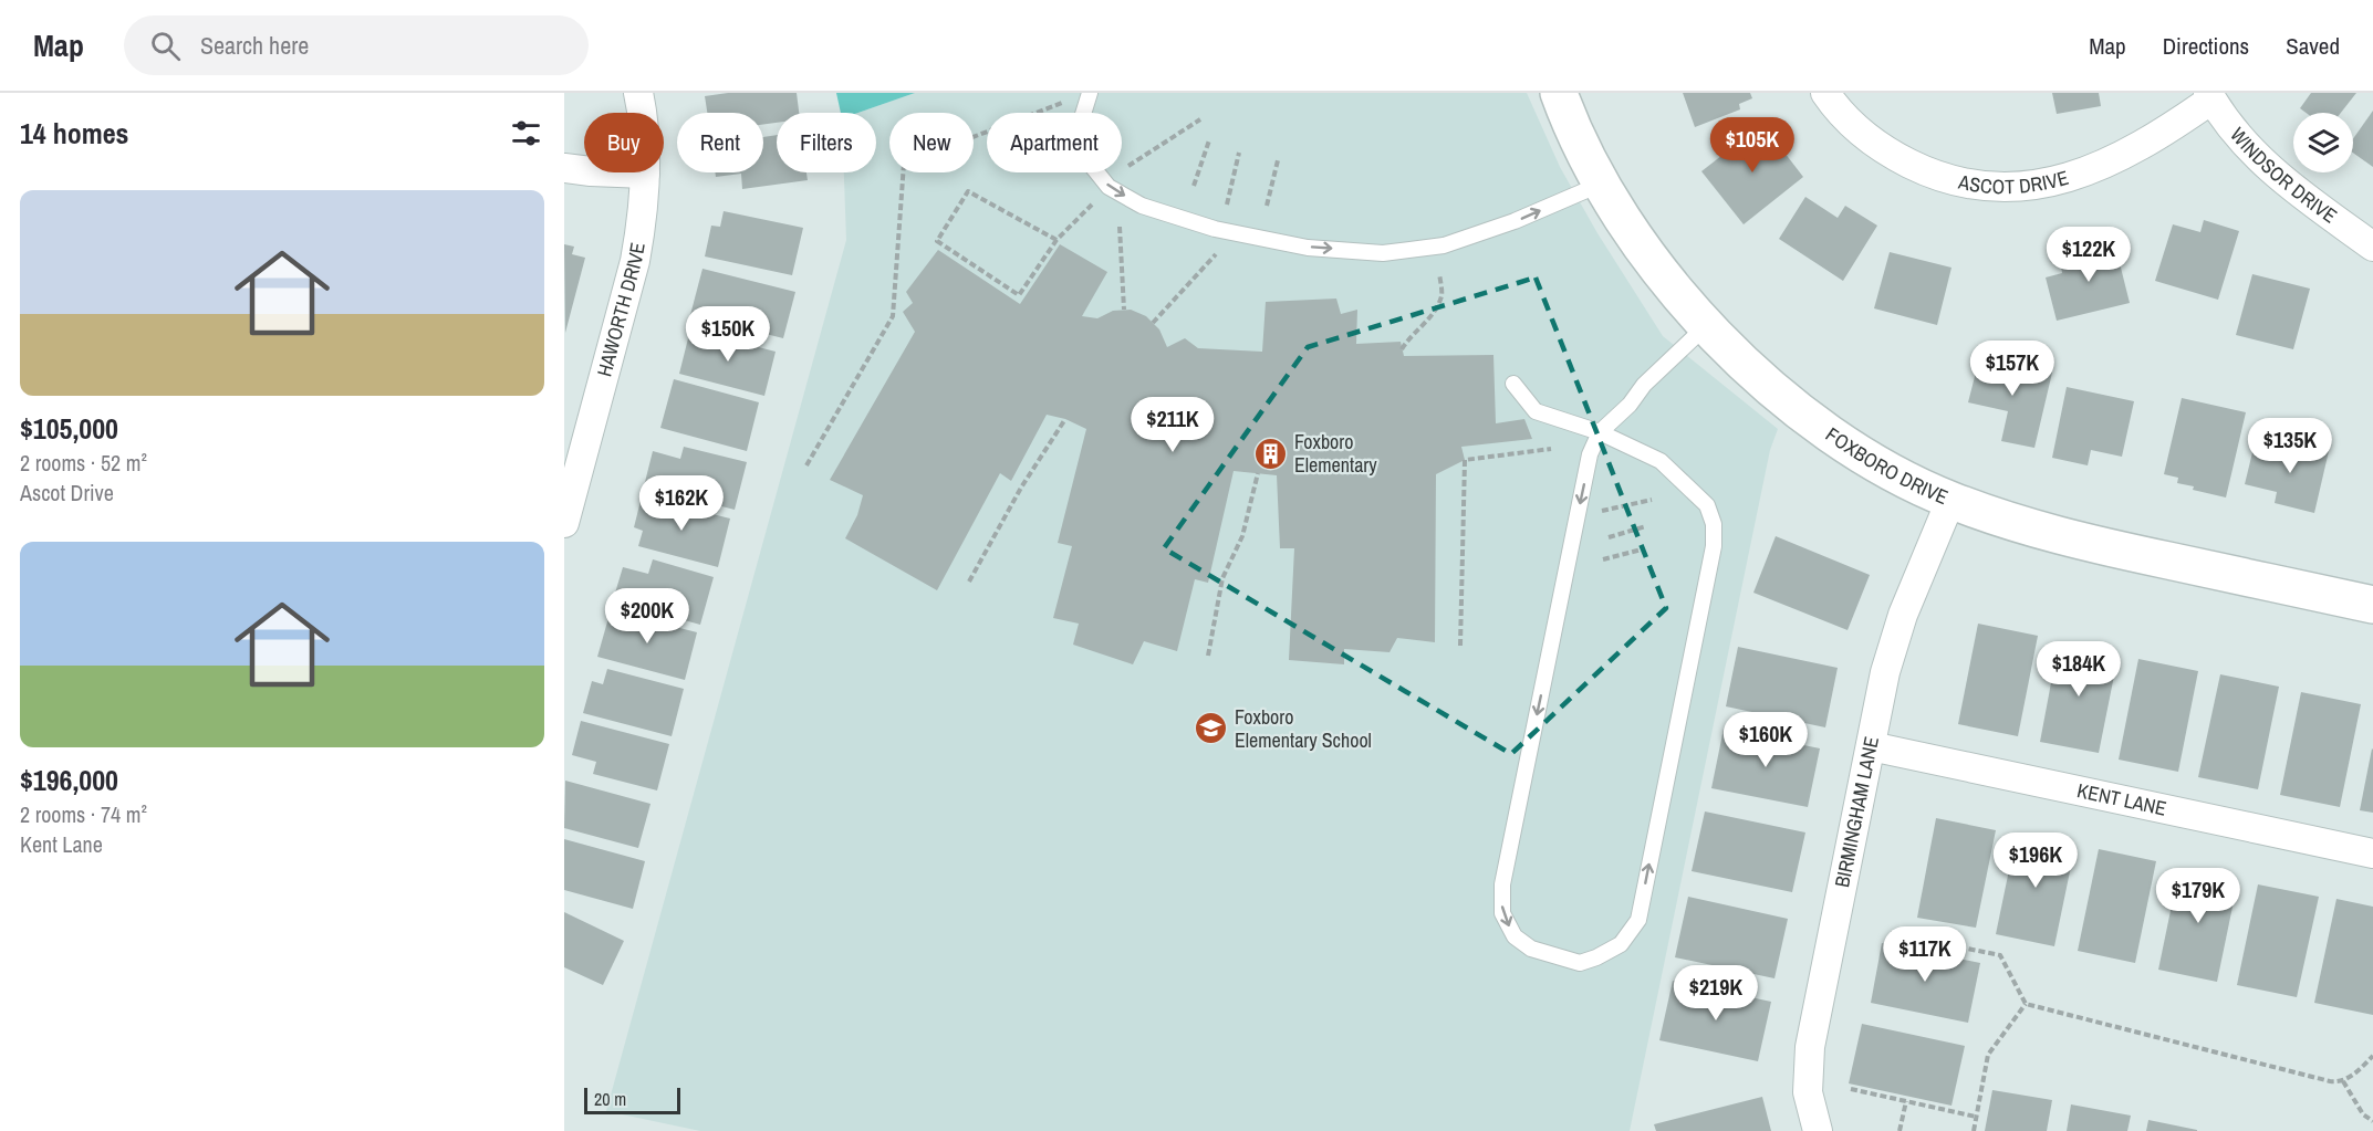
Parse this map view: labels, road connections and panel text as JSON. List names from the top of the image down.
{
  "streets": {
    "street": [
      "WINDSOR DRIVE",
      "ASCOT DRIVE",
      "HAWORTH DRIVE",
      "FOXBORO DRIVE",
      "KENT LANE",
      "BIRMINGHAM LANE"
    ]
  },
  "crossings": [
    ["WINDSOR DRIVE", "ASCOT DRIVE"],
    ["FOXBORO DRIVE", "BIRMINGHAM LANE"],
    ["KENT LANE", "BIRMINGHAM LANE"]
  ],
  "places": {
    "building": ["Foxboro Elementary"],
    "school or university": ["Foxboro Elementary School"]
  },
  "scale_bar": "20 m",
  "page": {
    "header": "Map",
    "search": "Search here",
    "nav": ["Map", "Directions", "Saved"],
    "heading": "14 homes",
    "chip": [
      "Buy",
      "Rent",
      "Filters",
      "New",
      "Apartment"
    ],
    "price": [
      "$105K",
      "$122K",
      "$150K",
      "$157K",
      "$211K",
      "$135K",
      "$162K",
      "$200K",
      "$184K",
      "$160K",
      "$196K",
      "$179K",
      "$117K",
      "$219K"
    ],
    "list": [
      {
        "name": "$105,000",
        "note": "2 rooms · 52 m² · Ascot Drive"
      },
      {
        "name": "$196,000",
        "note": "2 rooms · 74 m² · Kent Lane"
      }
    ],
    "scale": "20 m"
  }
}
